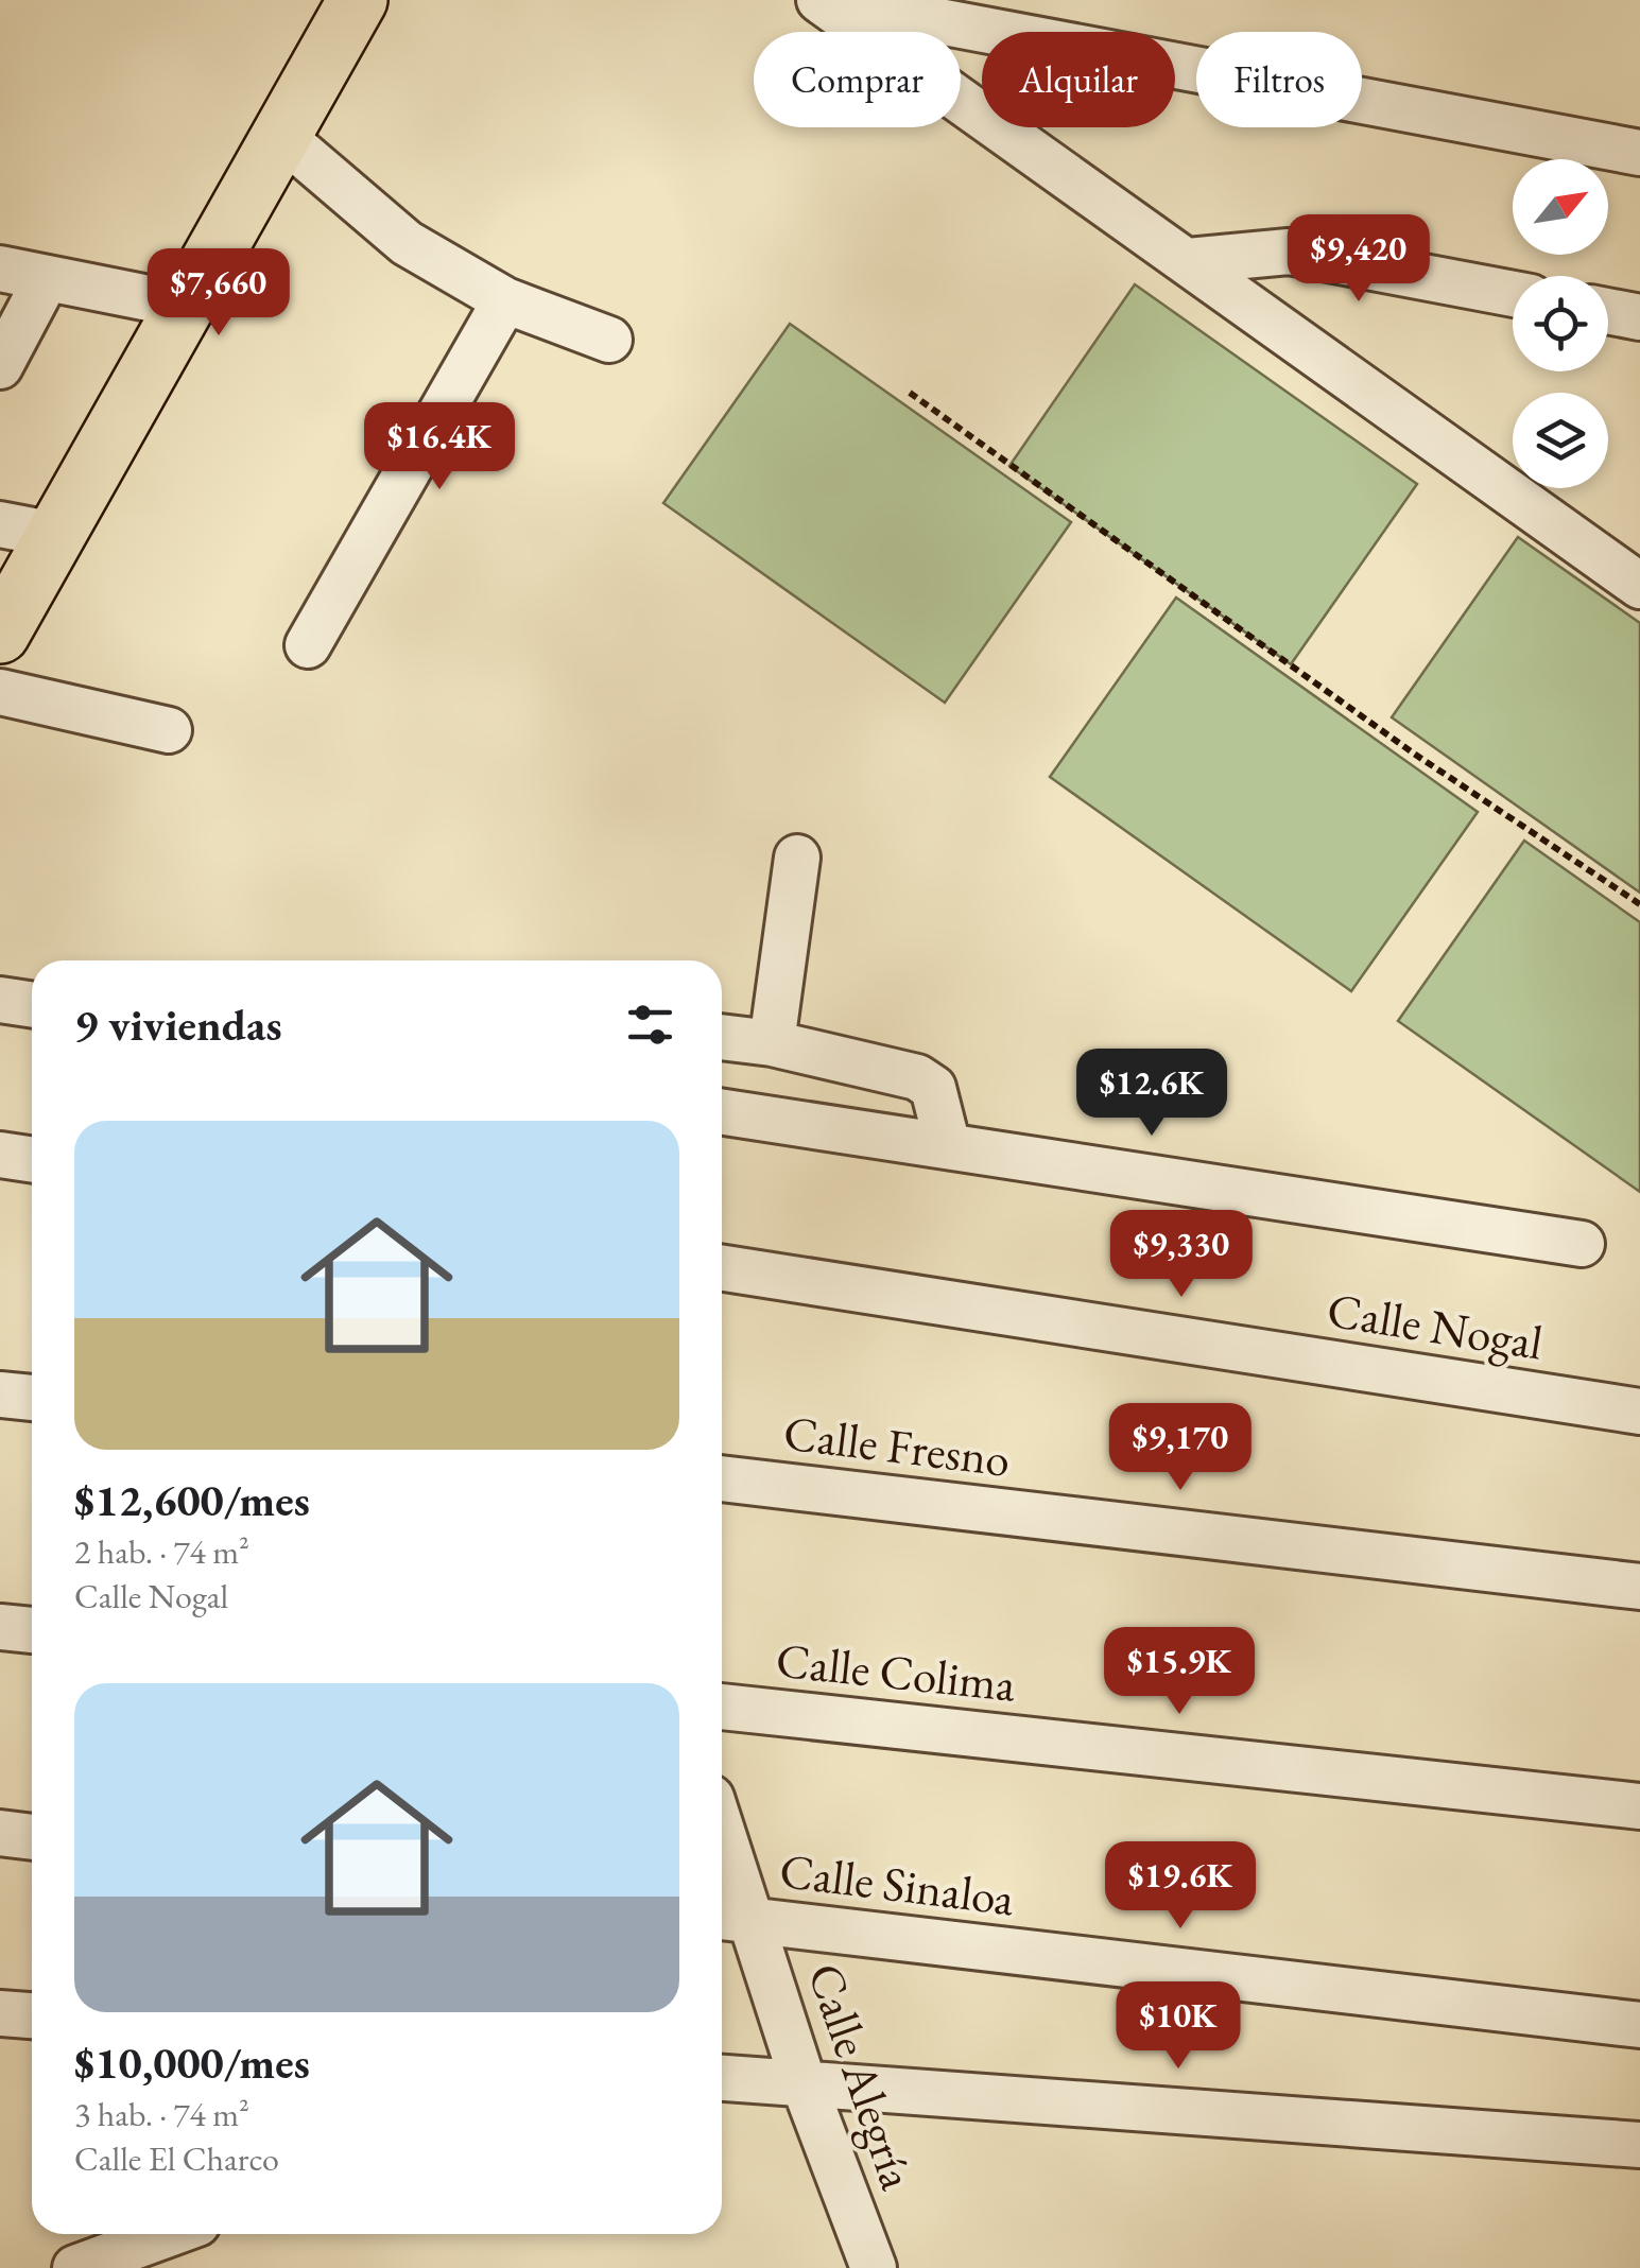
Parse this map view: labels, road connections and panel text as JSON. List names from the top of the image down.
{
  "streets": {
    "street": [
      "Calle Nogal",
      "Calle Fresno",
      "Calle Colima",
      "Calle Sinaloa",
      "Calle Alegría"
    ]
  },
  "crossings": [
    ["Calle Sinaloa", "Calle Alegría"]
  ],
  "north": "top right",
  "page": {
    "chip": ["Comprar", "Alquilar", "Filtros"],
    "price": [
      "$9,420",
      "$7,660",
      "$16.4K",
      "$12.6K",
      "$9,330",
      "$9,170",
      "$15.9K",
      "$19.6K",
      "$10K"
    ],
    "heading": "9 viviendas",
    "list": [
      {
        "name": "$12,600/mes",
        "note": "2 hab. · 74 m² · Calle Nogal"
      },
      {
        "name": "$10,000/mes",
        "note": "3 hab. · 74 m² · Calle El Charco"
      }
    ]
  }
}
